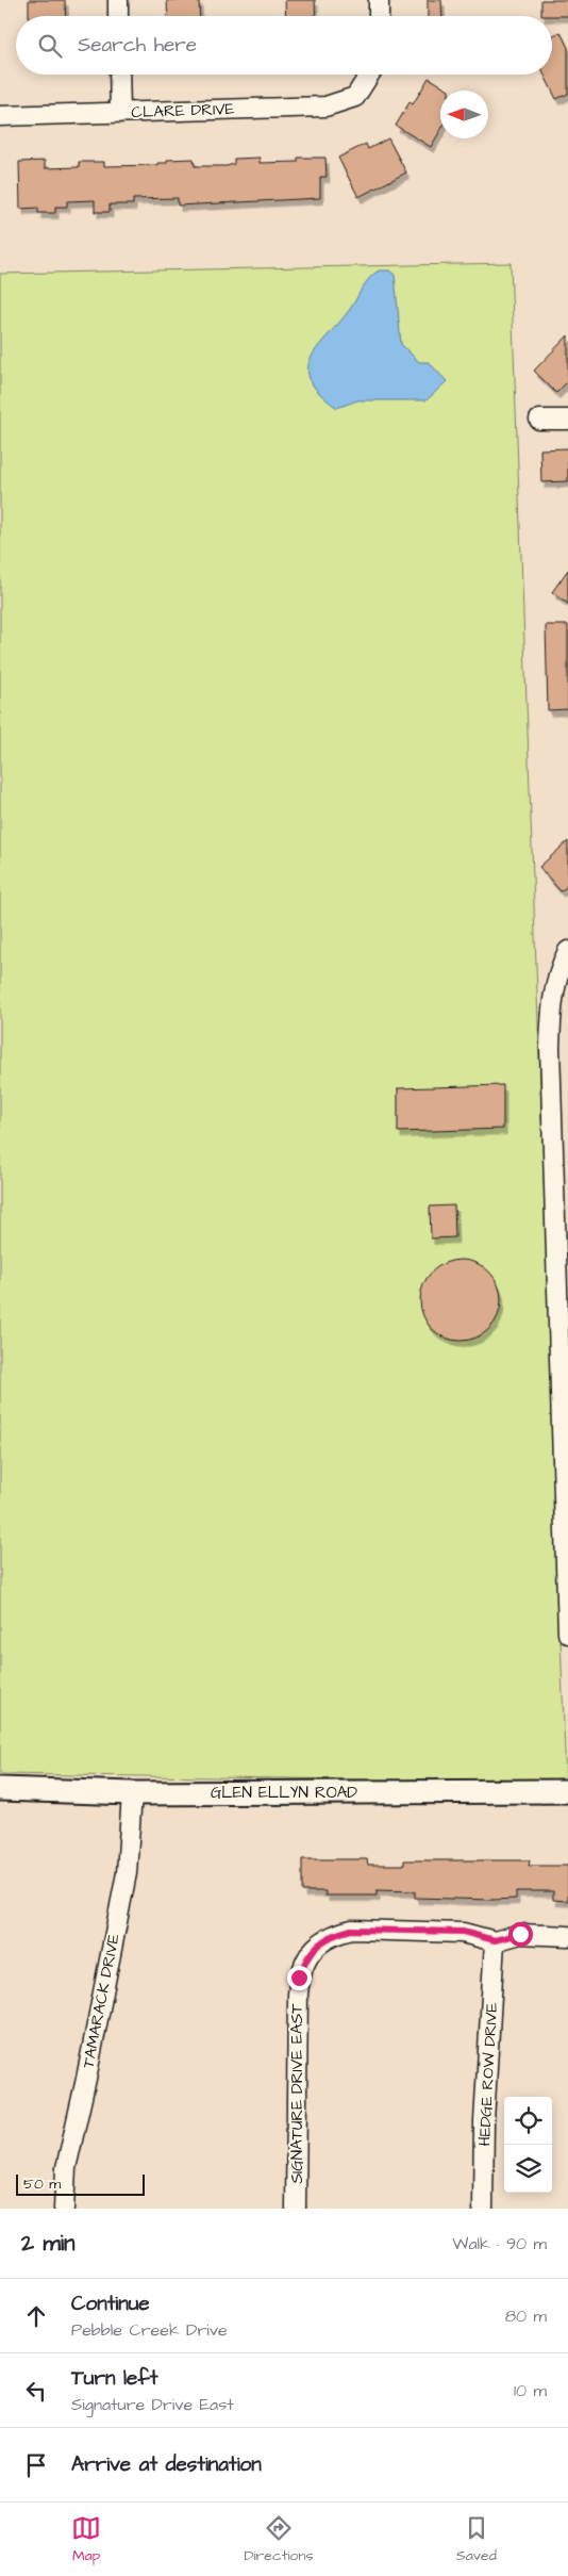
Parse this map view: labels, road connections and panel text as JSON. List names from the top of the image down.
{
  "streets": {
    "street": [
      "CLARE DRIVE",
      "GLEN ELLYN ROAD",
      "TAMARACK DRIVE",
      "HEDGE ROW DRIVE",
      "SIGNATURE DRIVE EAST"
    ]
  },
  "crossings": [
    ["GLEN ELLYN ROAD", "TAMARACK DRIVE"],
    ["HEDGE ROW DRIVE", "SIGNATURE DRIVE EAST"]
  ],
  "scale_bar": "50 m",
  "north": "left",
  "page": {
    "search": "Search here",
    "scale": "50 m",
    "heading": ["2 min", "Walk · 90 m"],
    "list": [
      ["Continue", "Pebble Creek Drive", "80 m"],
      ["Turn left", "Signature Drive East", "10 m"],
      "Arrive at destination"
    ],
    "nav": ["Map", "Directions", "Saved"]
  }
}
